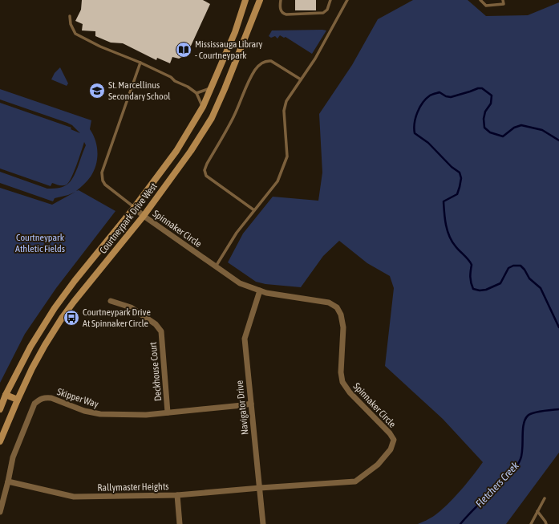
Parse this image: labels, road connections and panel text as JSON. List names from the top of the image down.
{
  "streets": {
    "main road": ["Courtneypark Drive West"],
    "street": [
      "Spinnaker Circle",
      "Deckhouse Court",
      "Skipper Way",
      "Navigator Drive",
      "Rallymaster Heights"
    ]
  },
  "crossings": [
    ["Courtneypark Drive West", "Spinnaker Circle"],
    ["Spinnaker Circle", "Navigator Drive"],
    ["Spinnaker Circle", "Rallymaster Heights"],
    ["Deckhouse Court", "Skipper Way"],
    ["Skipper Way", "Navigator Drive"],
    ["Skipper Way", "Rallymaster Heights"],
    ["Navigator Drive", "Rallymaster Heights"]
  ],
  "water": ["Fletchers Creek"],
  "parks": ["Courtneypark Athletic Fields"],
  "places": {
    "library": ["Mississauga Library - Courtneypark"],
    "school or university": ["St. Marcellinus Secondary School"],
    "bus stop": ["Courtneypark Drive At Spinnaker Circle"]
  }
}
